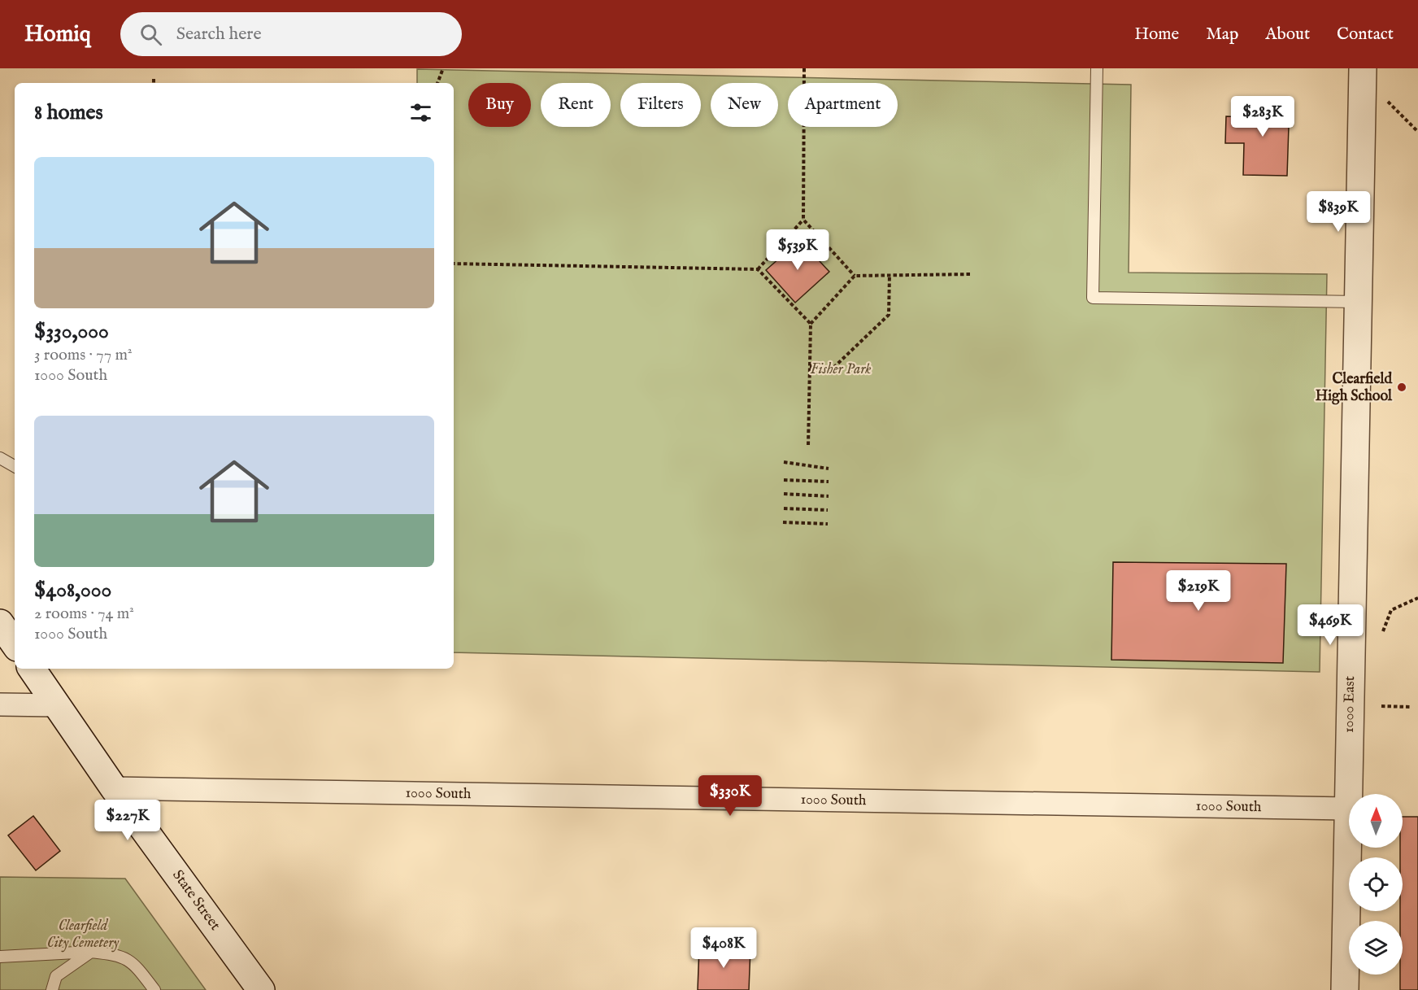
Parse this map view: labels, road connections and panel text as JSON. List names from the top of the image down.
{
  "streets": {
    "street": ["1000 East", "1000 South", "State Street"]
  },
  "crossings": [
    ["1000 East", "1000 South"],
    ["1000 South", "State Street"]
  ],
  "parks": ["Fisher Park", "Clearfield City Cemetery"],
  "places": ["Clearfield High School"],
  "north": "top",
  "page": {
    "header": "Homiq",
    "search": "Search here",
    "nav": [
      "Home",
      "Map",
      "About",
      "Contact"
    ],
    "chip": [
      "Buy",
      "Rent",
      "Filters",
      "New",
      "Apartment"
    ],
    "heading": "8 homes",
    "price": [
      "$283K",
      "$839K",
      "$539K",
      "$219K",
      "$469K",
      "$330K",
      "$227K",
      "$408K"
    ],
    "list": [
      {
        "name": "$330,000",
        "note": "3 rooms · 77 m² · 1000 South"
      },
      {
        "name": "$408,000",
        "note": "2 rooms · 74 m² · 1000 South"
      }
    ]
  }
}
